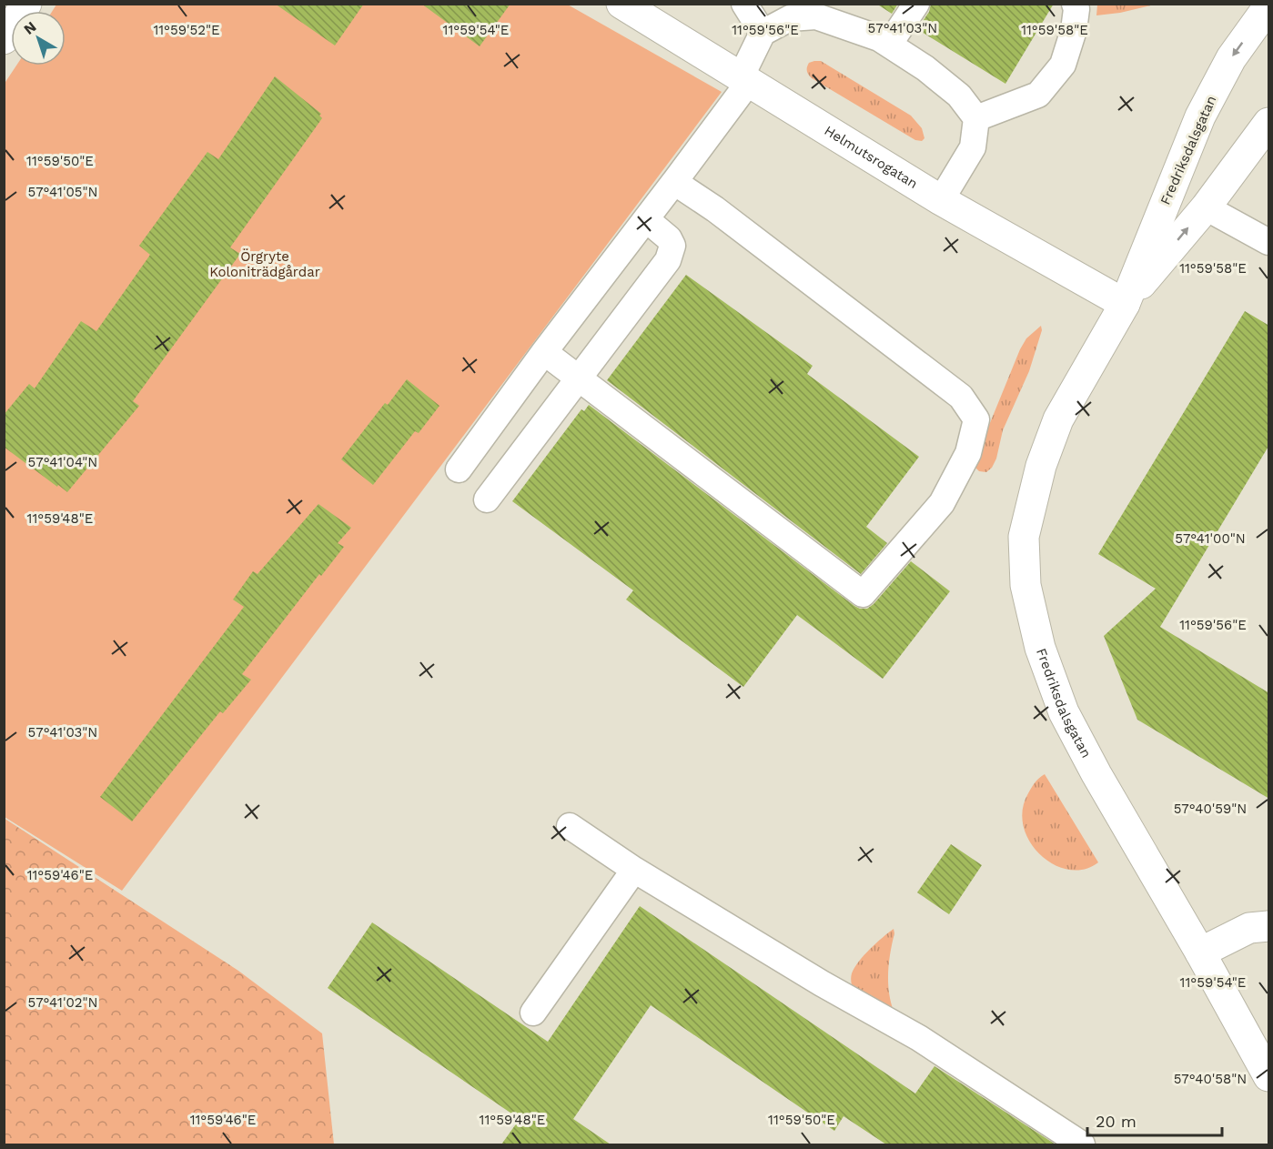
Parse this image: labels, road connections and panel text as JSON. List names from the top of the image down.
{
  "streets": {
    "street": ["Fredriksdalsgatan", "Helmutsrogatan"]
  },
  "crossings": [
    ["Fredriksdalsgatan", "Helmutsrogatan"]
  ],
  "parks": ["Örgryte Koloniträdgårdar"],
  "scale_bar": "20 m",
  "north": "top left",
  "coordinates": [
    "57°41'03\"N",
    "11°59'52\"E",
    "11°59'54\"E",
    "11°59'56\"E",
    "11°59'58\"E",
    "11°59'50\"E",
    "57°41'05\"N",
    "57°41'04\"N",
    "11°59'48\"E",
    "57°41'00\"N",
    "57°40'59\"N",
    "11°59'46\"E",
    "57°41'02\"N",
    "57°40'58\"N"
  ]
}
